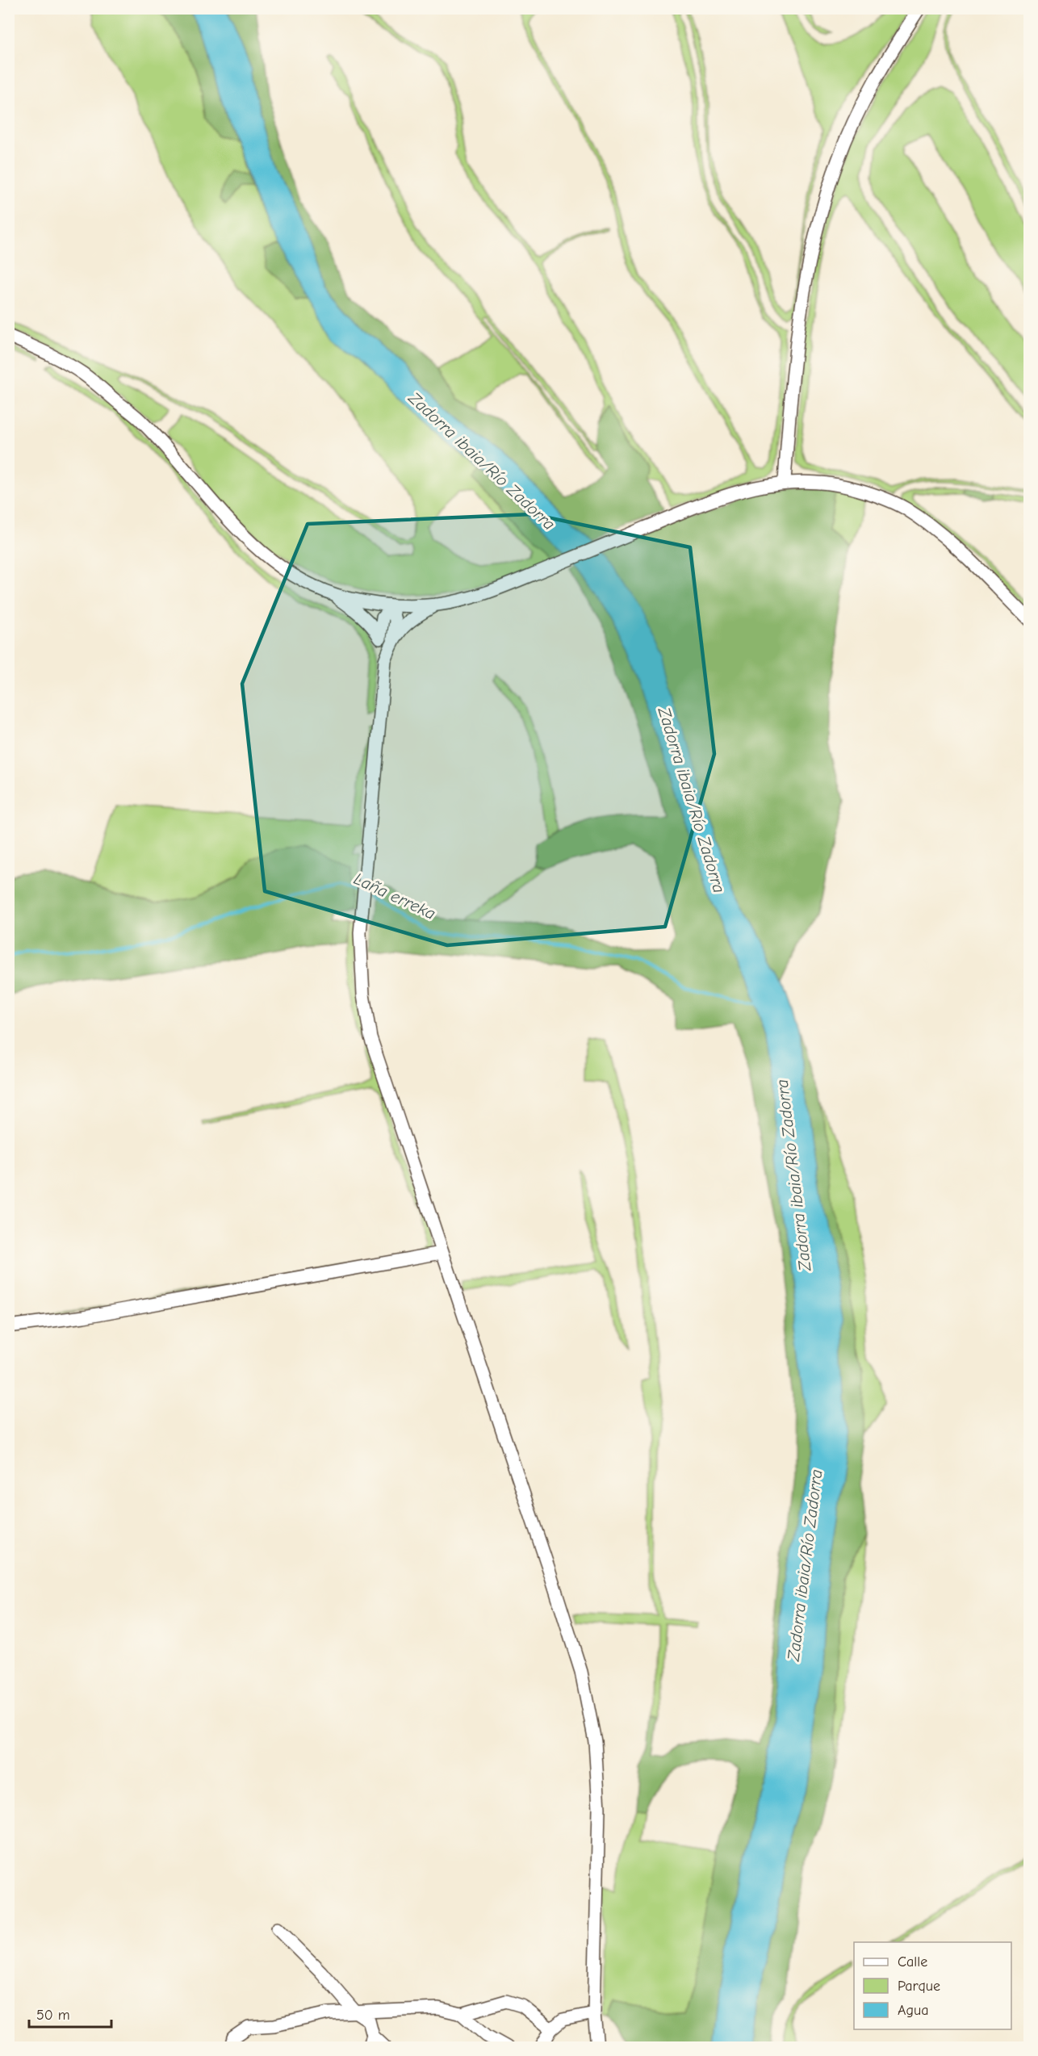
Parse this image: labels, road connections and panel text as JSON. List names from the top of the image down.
{
  "water": ["Zadorra ibaia/Río Zadorra", "Laña erreka"],
  "legend": ["Calle", "Parque", "Agua"],
  "scale_bar": "50 m"
}
